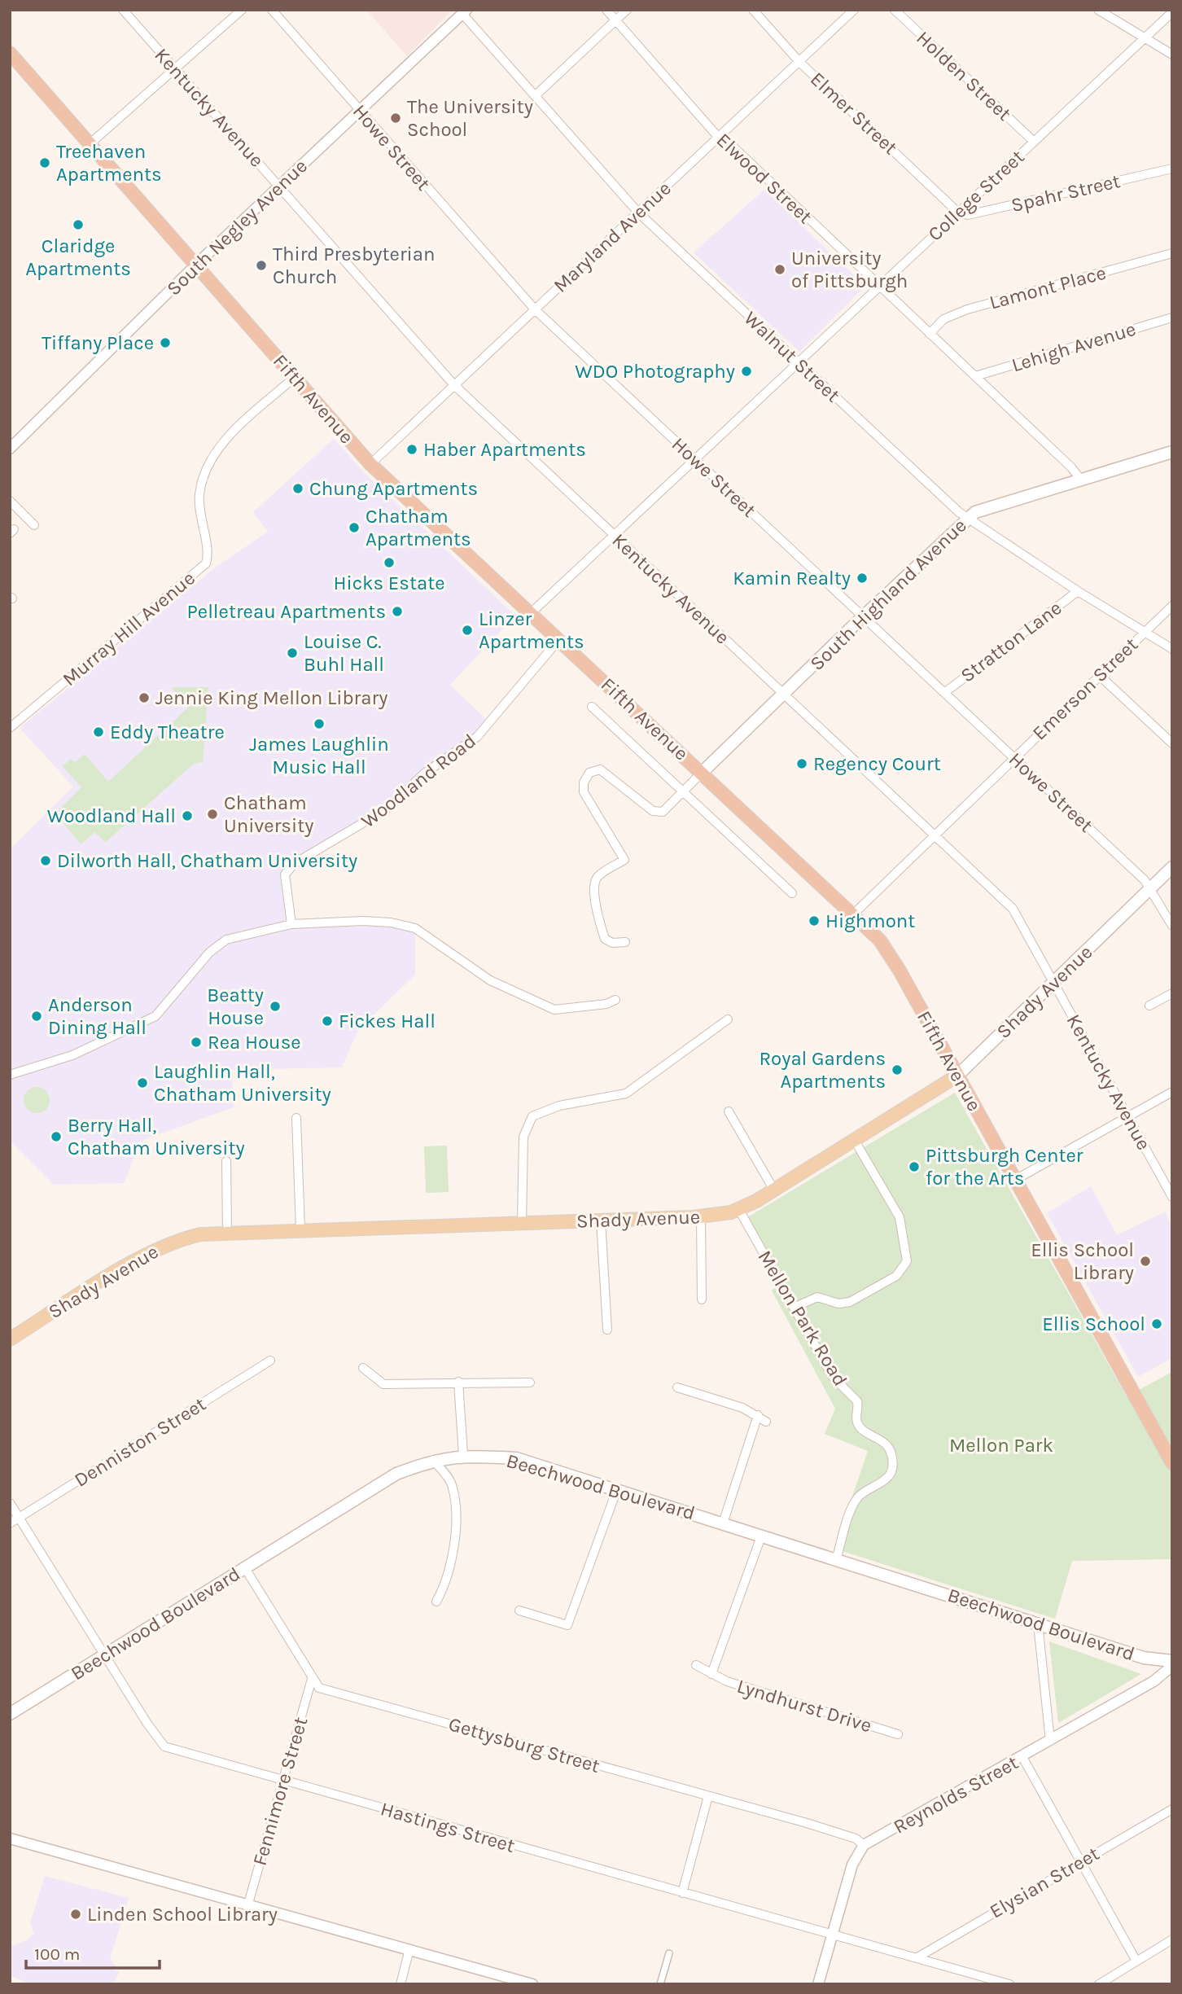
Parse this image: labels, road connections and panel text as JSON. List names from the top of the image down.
{
  "streets": {
    "highway": ["Fifth Avenue"],
    "main road": ["South Highland Avenue", "Shady Avenue", "Beechwood Boulevard"],
    "street": [
      "Holden Street",
      "Kentucky Avenue",
      "Elmer Street",
      "Howe Street",
      "Elwood Street",
      "Spahr Street",
      "College Street",
      "South Negley Avenue",
      "Maryland Avenue",
      "Lamont Place",
      "Lehigh Avenue",
      "Walnut Street",
      "Murray Hill Avenue",
      "Stratton Lane",
      "Emerson Street",
      "Woodland Road",
      "Mellon Park Road",
      "Denniston Street",
      "Lyndhurst Drive",
      "Gettysburg Street",
      "Fennimore Street",
      "Reynolds Street",
      "Hastings Street",
      "Elysian Street"
    ]
  },
  "crossings": [
    ["Holden Street", "College Street"],
    ["Kentucky Avenue", "College Street"],
    ["Kentucky Avenue", "South Negley Avenue"],
    ["Kentucky Avenue", "Maryland Avenue"],
    ["Kentucky Avenue", "South Highland Avenue"],
    ["Kentucky Avenue", "Emerson Street"],
    ["Kentucky Avenue", "Shady Avenue"],
    ["Elmer Street", "Spahr Street"],
    ["Elmer Street", "College Street"],
    ["Elmer Street", "Maryland Avenue"],
    ["Howe Street", "College Street"],
    ["Howe Street", "South Negley Avenue"],
    ["Howe Street", "Maryland Avenue"],
    ["Howe Street", "South Highland Avenue"],
    ["Howe Street", "Stratton Lane"],
    ["Howe Street", "Emerson Street"],
    ["Howe Street", "Shady Avenue"],
    ["Elwood Street", "College Street"],
    ["Elwood Street", "Maryland Avenue"],
    ["Elwood Street", "Lamont Place"],
    ["Elwood Street", "Lehigh Avenue"],
    ["Elwood Street", "South Highland Avenue"],
    ["Spahr Street", "College Street"],
    ["College Street", "Walnut Street"],
    ["College Street", "Fifth Avenue"],
    ["South Negley Avenue", "Walnut Street"],
    ["South Negley Avenue", "Fifth Avenue"],
    ["Maryland Avenue", "Walnut Street"],
    ["Maryland Avenue", "Fifth Avenue"],
    ["Walnut Street", "South Highland Avenue"],
    ["Walnut Street", "Stratton Lane"],
    ["Walnut Street", "Emerson Street"],
    ["Fifth Avenue", "South Highland Avenue"],
    ["Fifth Avenue", "Murray Hill Avenue"],
    ["Fifth Avenue", "Emerson Street"],
    ["Fifth Avenue", "Woodland Road"],
    ["Fifth Avenue", "Shady Avenue"],
    ["Shady Avenue", "Mellon Park Road"],
    ["Mellon Park Road", "Beechwood Boulevard"],
    ["Denniston Street", "Hastings Street"],
    ["Beechwood Boulevard", "Lyndhurst Drive"],
    ["Beechwood Boulevard", "Gettysburg Street"],
    ["Beechwood Boulevard", "Hastings Street"],
    ["Gettysburg Street", "Fennimore Street"],
    ["Gettysburg Street", "Reynolds Street"],
    ["Fennimore Street", "Hastings Street"],
    ["Hastings Street", "Elysian Street"]
  ],
  "parks": ["Mellon Park"],
  "places": [
    "The University School",
    "Treehaven Apartments",
    "Claridge Apartments",
    "Third Presbyterian Church",
    "University of Pittsburgh",
    "Tiffany Place",
    "WDO Photography",
    "Haber Apartments",
    "Chung Apartments",
    "Chatham Apartments",
    "Hicks Estate",
    "Kamin Realty",
    "Pelletreau Apartments",
    "Linzer Apartments",
    "Louise C. Buhl Hall",
    "Jennie King Mellon Library",
    "James Laughlin Music Hall",
    "Eddy Theatre",
    "Regency Court",
    "Chatham University",
    "Woodland Hall",
    "Dilworth Hall, Chatham University",
    "Highmont",
    "Beatty House",
    "Anderson Dining Hall",
    "Fickes Hall",
    "Rea House",
    "Royal Gardens Apartments",
    "Laughlin Hall, Chatham University",
    "Berry Hall, Chatham University",
    "Pittsburgh Center for the Arts",
    "Ellis School Library",
    "Ellis School",
    "Linden School Library"
  ],
  "scale_bar": "100 m"
}
